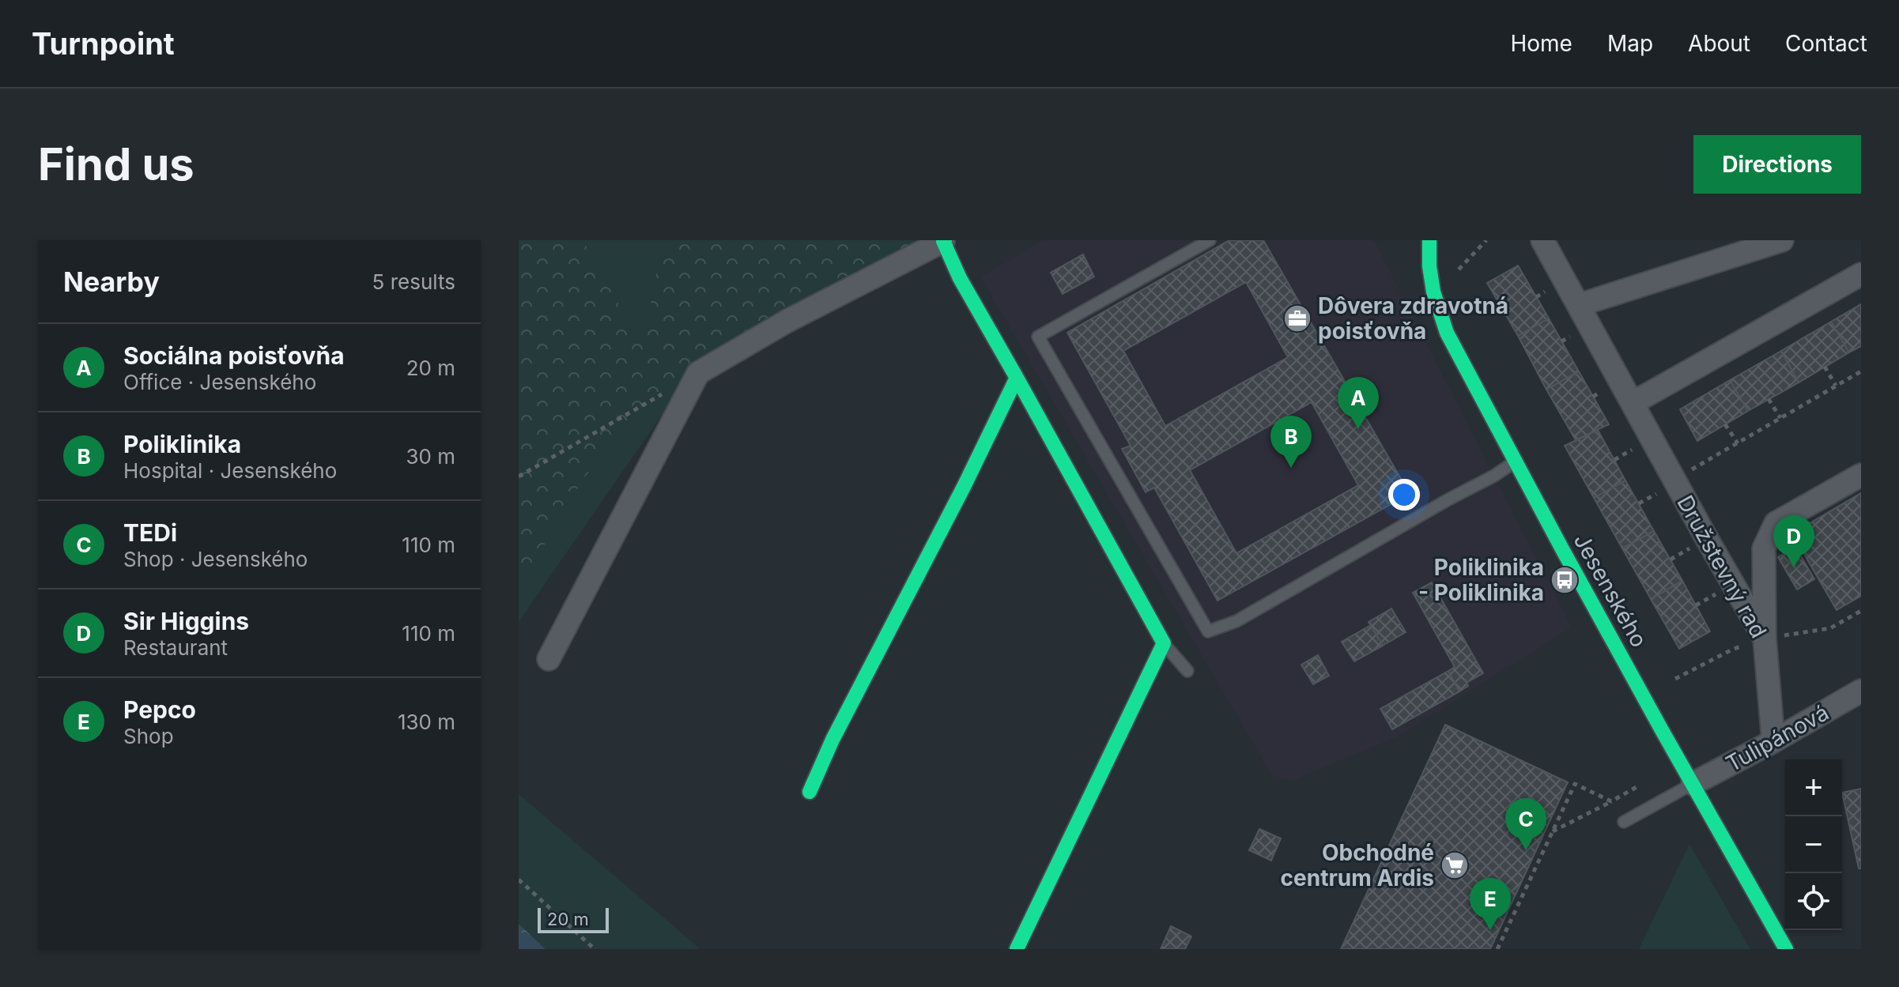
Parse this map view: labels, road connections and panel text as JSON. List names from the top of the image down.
{
  "streets": {
    "street": ["Družstevný rad", "Jesenského", "Tulipánová"]
  },
  "crossings": [
    ["Družstevný rad", "Tulipánová"],
    ["Jesenského", "Tulipánová"]
  ],
  "places": {
    "office": ["Dôvera zdravotná poisťovňa"],
    "bus stop": ["Poliklinika - Poliklinika"],
    "supermarket": ["Obchodné centrum Ardis"]
  },
  "scale_bar": "20 m",
  "page": {
    "header": "Turnpoint",
    "nav": [
      "Home",
      "Map",
      "About",
      "Contact"
    ],
    "buttons": "Directions",
    "title": "Find us",
    "heading": ["Nearby", "5 results"],
    "list": [
      {
        "mark": "A",
        "name": "Sociálna poisťovňa",
        "note": "Office · Jesenského",
        "value": "20 m"
      },
      {
        "mark": "B",
        "name": "Poliklinika",
        "note": "Hospital · Jesenského",
        "value": "30 m"
      },
      {
        "mark": "C",
        "name": "TEDi",
        "note": "Shop · Jesenského",
        "value": "110 m"
      },
      {
        "mark": "D",
        "name": "Sir Higgins",
        "note": "Restaurant",
        "value": "110 m"
      },
      {
        "mark": "E",
        "name": "Pepco",
        "note": "Shop",
        "value": "130 m"
      }
    ],
    "pins": [
      "A",
      "B",
      "D",
      "C",
      "E"
    ],
    "map_buttons": ["+", "−"],
    "scale": "20 m"
  }
}
